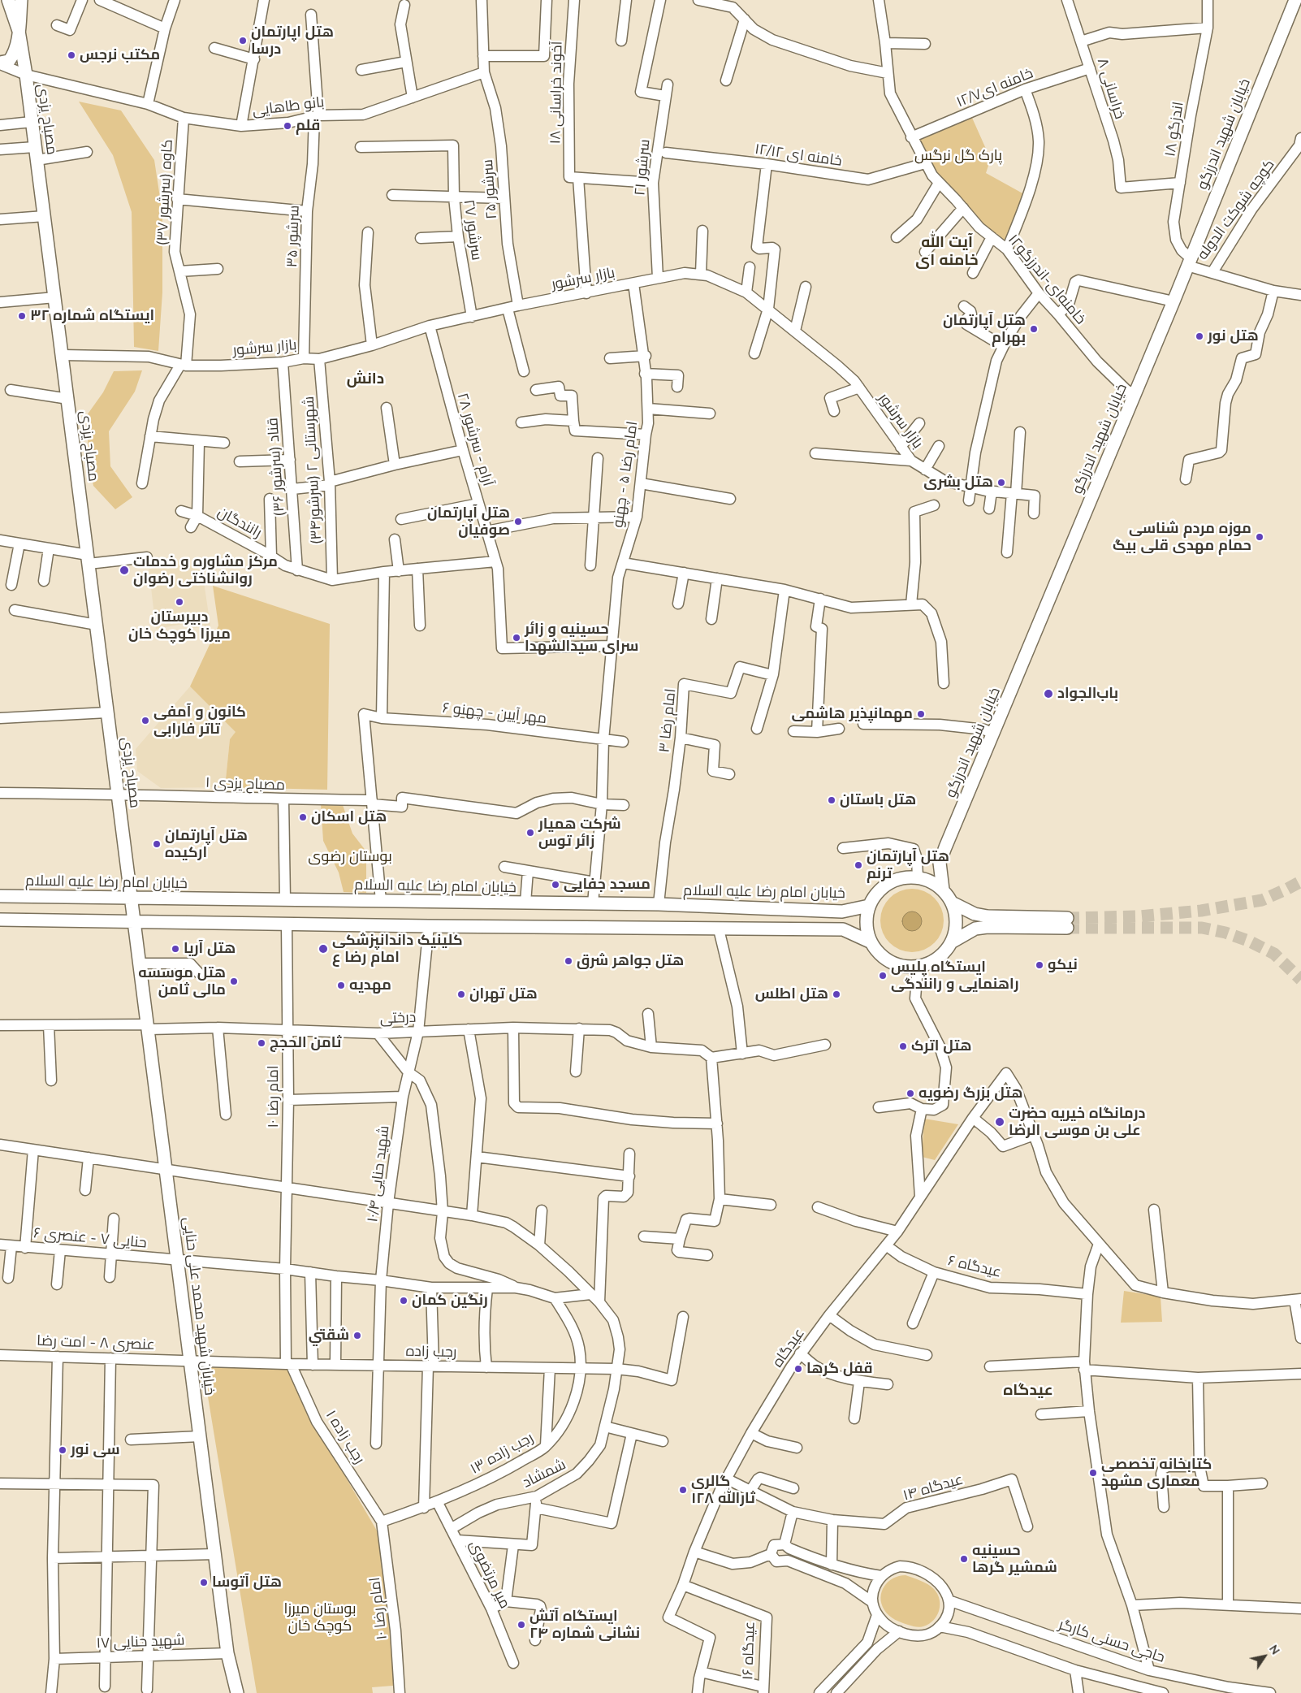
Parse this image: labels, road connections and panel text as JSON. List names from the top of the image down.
{
  "streets": {
    "main road": [
      "مصباح یزدی",
      "خیابان شهید اندرزگو",
      "خیابان امام رضا علیه السلام",
      "خیابان شهید محمد علی حنایی"
    ],
    "street": [
      "خامنه ای۱۲/۷",
      "خراسانی ۸",
      "آخوند خراسانی ۱۸",
      "بانو طاهایی",
      "اندزگو ۱۸",
      "خامنه ای ۱۲/۱۲",
      "سرشور ۲۱",
      "سرشور ۲۵",
      "کاوه (سرشور ۳۷)",
      "کوچه شوکت الدوله",
      "سرشور ۲۷",
      "سرشور ۳۵",
      "بازار سرشور",
      "خامنه‌ای-اندرزگو۱۲",
      "آرام - سرشور ۲۸",
      "قناد (سرشور ۳۶)",
      "شهرستانی ۲ (سرشور۳۴)",
      "امام رضا ۵ - چهنو",
      "رانندگان",
      "مهر آیین - چهنو ۶",
      "امام رضا ۳",
      "مصباح یزدی ۱",
      "درختی",
      "امام رضا ۱۰",
      "شهید حنایی ۱۰/۴",
      "حنایی ۷ - عنصری ۶",
      "عیدگاه ۶",
      "عنصری ۸ - امت رضا",
      "عیدگاه",
      "رجب زاده",
      "رجب زاده ۱",
      "رجب زاده ۱۳",
      "شمشاد",
      "عیدگاه ۱۴",
      "میر مرتضوی",
      "حاجی حسنی کارگر",
      "شهید حنایی ۱۷",
      "عیدگاه ۱۶"
    ]
  },
  "crossings": [
    ["خامنه ای۱۲/۷", "خراسانی ۸"],
    ["خامنه ای۱۲/۷", "خامنه‌ای-اندرزگو۱۲"],
    ["خراسانی ۸", "اندزگو ۱۸"],
    ["بانو طاهایی", "مصباح یزدی"],
    ["بانو طاهایی", "سرشور ۲۵"],
    ["بانو طاهایی", "کاوه (سرشور ۳۷)"],
    ["بانو طاهایی", "سرشور ۳۵"],
    ["مصباح یزدی", "بازار سرشور"],
    ["مصباح یزدی", "مصباح یزدی ۱"],
    ["مصباح یزدی", "خیابان امام رضا علیه السلام"],
    ["مصباح یزدی", "خیابان شهید محمد علی حنایی"],
    ["اندزگو ۱۸", "خیابان شهید اندرزگو"],
    ["اندزگو ۱۸", "کوچه شوکت الدوله"],
    ["خیابان شهید اندرزگو", "کوچه شوکت الدوله"],
    ["خیابان شهید اندرزگو", "خامنه‌ای-اندرزگو۱۲"],
    ["خیابان شهید اندرزگو", "خیابان امام رضا علیه السلام"],
    ["خامنه ای ۱۲/۱۲", "خامنه‌ای-اندرزگو۱۲"],
    ["سرشور ۲۱", "بازار سرشور"],
    ["سرشور ۲۵", "بازار سرشور"],
    ["کاوه (سرشور ۳۷)", "بازار سرشور"],
    ["سرشور ۲۷", "بازار سرشور"],
    ["سرشور ۳۵", "بازار سرشور"],
    ["بازار سرشور", "آرام - سرشور ۲۸"],
    ["بازار سرشور", "قناد (سرشور ۳۶)"],
    ["بازار سرشور", "شهرستانی ۲ (سرشور۳۴)"],
    ["بازار سرشور", "امام رضا ۵ - چهنو"],
    ["آرام - سرشور ۲۸", "امام رضا ۵ - چهنو"],
    ["آرام - سرشور ۲۸", "رانندگان"],
    ["قناد (سرشور ۳۶)", "رانندگان"],
    ["شهرستانی ۲ (سرشور۳۴)", "رانندگان"],
    ["امام رضا ۵ - چهنو", "مهر آیین - چهنو ۶"],
    ["امام رضا ۵ - چهنو", "مصباح یزدی ۱"],
    ["امام رضا ۵ - چهنو", "خیابان امام رضا علیه السلام"],
    ["مهر آیین - چهنو ۶", "مصباح یزدی ۱"],
    ["امام رضا ۳", "خیابان امام رضا علیه السلام"],
    ["درختی", "امام رضا ۱۰"],
    ["درختی", "شهید حنایی ۱۰/۴"],
    ["درختی", "خیابان شهید محمد علی حنایی"],
    ["امام رضا ۱۰", "حنایی ۷ - عنصری ۶"],
    ["امام رضا ۱۰", "رجب زاده"],
    ["امام رضا ۱۰", "رجب زاده ۱"],
    ["امام رضا ۱۰", "رجب زاده ۱۳"],
    ["امام رضا ۱۰", "شمشاد"],
    ["شهید حنایی ۱۰/۴", "حنایی ۷ - عنصری ۶"],
    ["شهید حنایی ۱۰/۴", "رجب زاده"],
    ["شهید حنایی ۱۰/۴", "شمشاد"],
    ["حنایی ۷ - عنصری ۶", "خیابان شهید محمد علی حنایی"],
    ["عیدگاه ۶", "عیدگاه"],
    ["خیابان شهید محمد علی حنایی", "عنصری ۸ - امت رضا"],
    ["خیابان شهید محمد علی حنایی", "رجب زاده"],
    ["خیابان شهید محمد علی حنایی", "شمشاد"],
    ["خیابان شهید محمد علی حنایی", "شهید حنایی ۱۷"],
    ["عنصری ۸ - امت رضا", "رجب زاده"],
    ["عیدگاه", "عیدگاه ۱۴"],
    ["عیدگاه", "عیدگاه ۱۶"],
    ["رجب زاده", "رجب زاده ۱"],
    ["رجب زاده", "رجب زاده ۱۳"],
    ["رجب زاده", "شمشاد"],
    ["رجب زاده ۱", "رجب زاده ۱۳"],
    ["رجب زاده ۱۳", "میر مرتضوی"],
    ["شمشاد", "میر مرتضوی"]
  ],
  "districts": ["آیت الله خامنه ای", "دانش", "عیدگاه"],
  "parks": ["پارک گل نرگس", "بوستان رضوی", "بوستان میرزا کوچک خان"],
  "places": [
    "هتل اپارتمان درسا",
    "مکتب نرجس",
    "قلم",
    "ایستگاه شماره ۳۲",
    "هتل آپارتمان بهرام",
    "هتل نور",
    "هتل بشری",
    "هتل آپارتمان صوفیان",
    "موزه مردم شناسی حمام مهدی قلی بیگ",
    "مرکز مشاوره و خدمات روانشناختی رضوان",
    "دبیرستان میرزا کوچک خان",
    "حسینیه و زائر سرای سیدالشهدا",
    "باب‌الجواد",
    "مهمانپذیر هاشمی",
    "کانون و آمفی تاتر فارابی",
    "هتل باستان",
    "هتل اسکان",
    "شرکت همیار زائر توس",
    "هتل آپارتمان ارکیده",
    "هتل آپارتمان ترنم",
    "مسجد جفایی",
    "هتل آریا",
    "کلینیک داندانپزشکى امام رضا ع",
    "هتل جواهر شرق",
    "نیکو",
    "ایستگاه پلیس راهنمایی و رانندگی",
    "هتل موسسه مالی ثامن",
    "مهدیه",
    "هتل تهران",
    "هتل اطلس",
    "ثامن الحجج",
    "هتل اترک",
    "هتل بزرگ رضویه",
    "درمانگاه خیریه حضرت علی بن موسی الرضا",
    "رنگین کمان",
    "شقتي",
    "قفل گرها",
    "سی نور",
    "کتابخانه تخصصی معماری مشهد",
    "گالری ثارالله ۱۲۸",
    "حسینیه شمشیر گرها",
    "هتل آتوسا",
    "ایستگاه آتش نشانی شماره ۲۴"
  ],
  "north": "top right"
}
